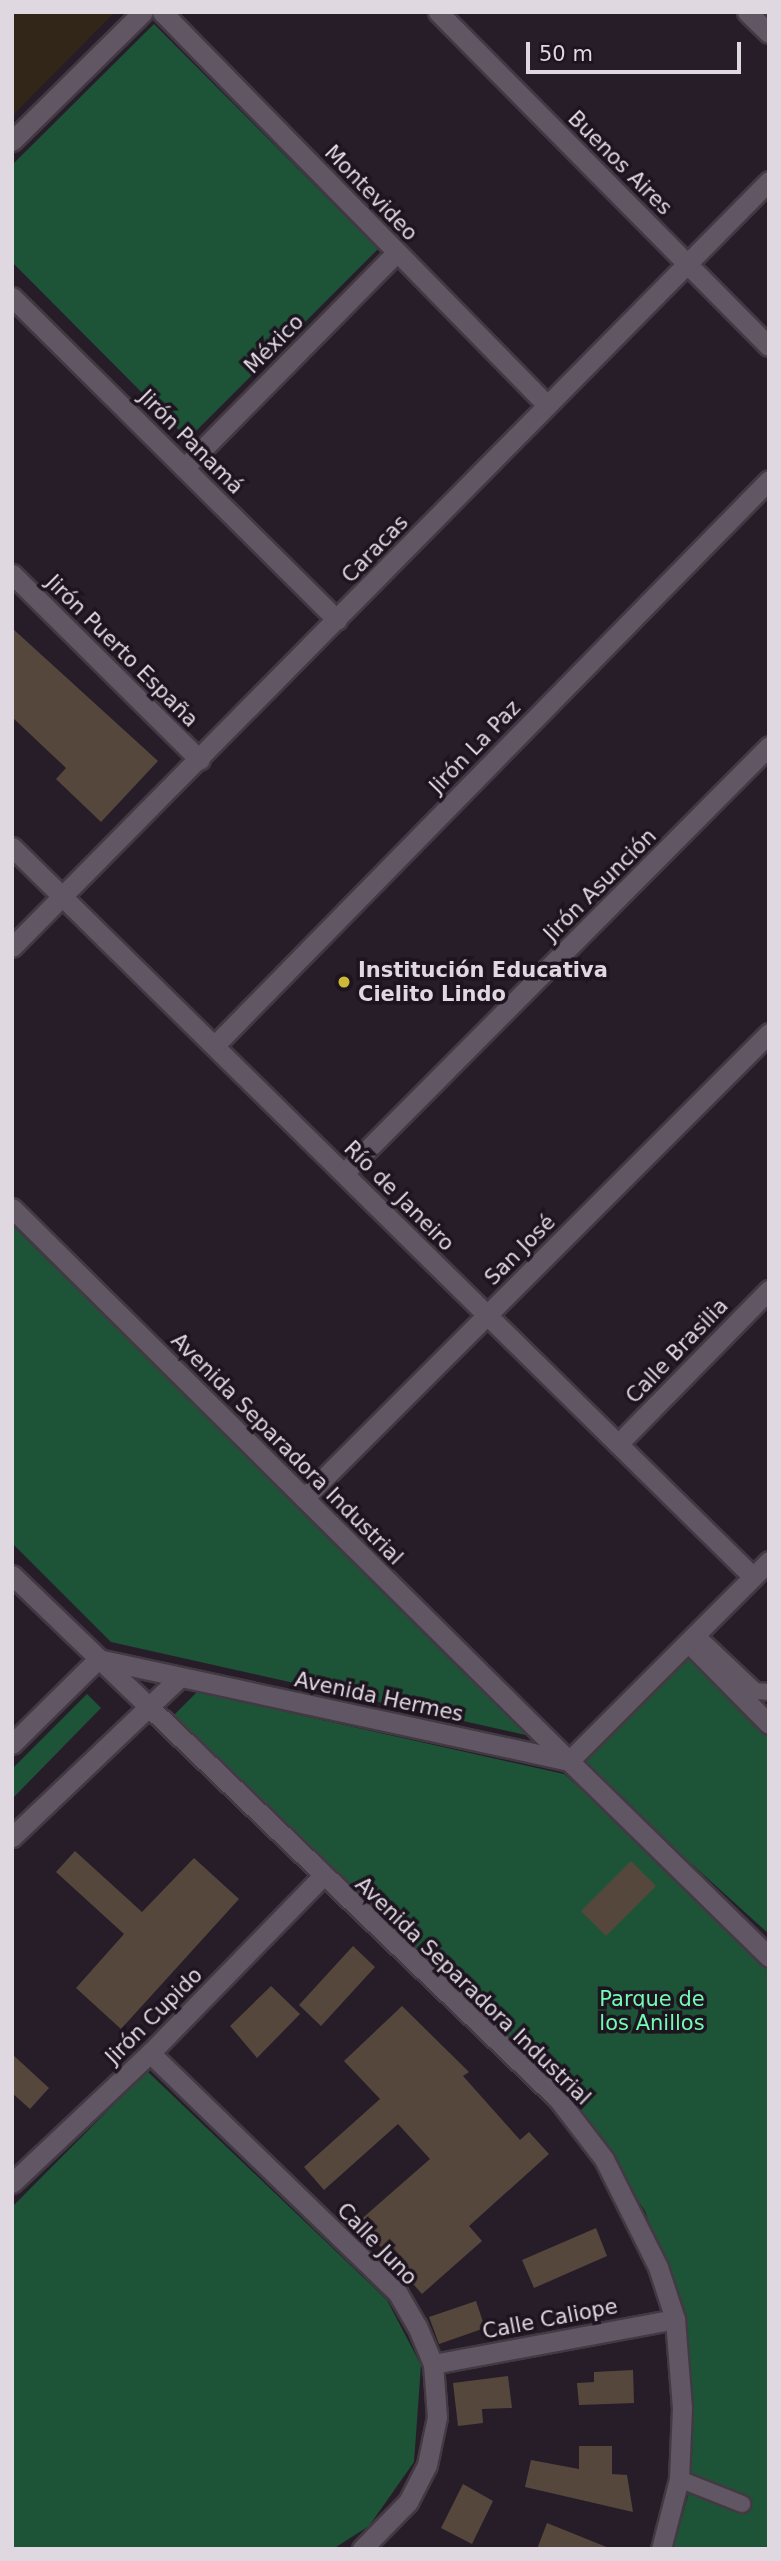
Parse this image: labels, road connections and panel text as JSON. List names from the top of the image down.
{
  "streets": {
    "street": [
      "Buenos Aires",
      "Montevideo",
      "México",
      "Jirón Panamá",
      "Caracas",
      "Jirón Puerto España",
      "Jirón La Paz",
      "Jirón Asunción",
      "Río de Janeiro",
      "San José",
      "Calle Brasilia",
      "Avenida Separadora Industrial",
      "Avenida Hermes",
      "Jirón Cupido",
      "Calle Juno",
      "Calle Caliope"
    ]
  },
  "crossings": [
    ["Buenos Aires", "Caracas"],
    ["Montevideo", "México"],
    ["Montevideo", "Caracas"],
    ["México", "Jirón Panamá"],
    ["Jirón Panamá", "Caracas"],
    ["Caracas", "Jirón Puerto España"],
    ["Caracas", "Río de Janeiro"],
    ["Jirón La Paz", "Río de Janeiro"],
    ["Jirón Asunción", "Río de Janeiro"],
    ["Río de Janeiro", "San José"],
    ["Río de Janeiro", "Calle Brasilia"],
    ["San José", "Avenida Separadora Industrial"],
    ["Avenida Separadora Industrial", "Avenida Hermes"],
    ["Avenida Separadora Industrial", "Jirón Cupido"],
    ["Avenida Separadora Industrial", "Calle Caliope"],
    ["Jirón Cupido", "Calle Juno"],
    ["Calle Juno", "Calle Caliope"]
  ],
  "parks": ["Parque de los Anillos"],
  "places": ["Institución Educativa Cielito Lindo"],
  "scale_bar": "50 m"
}
